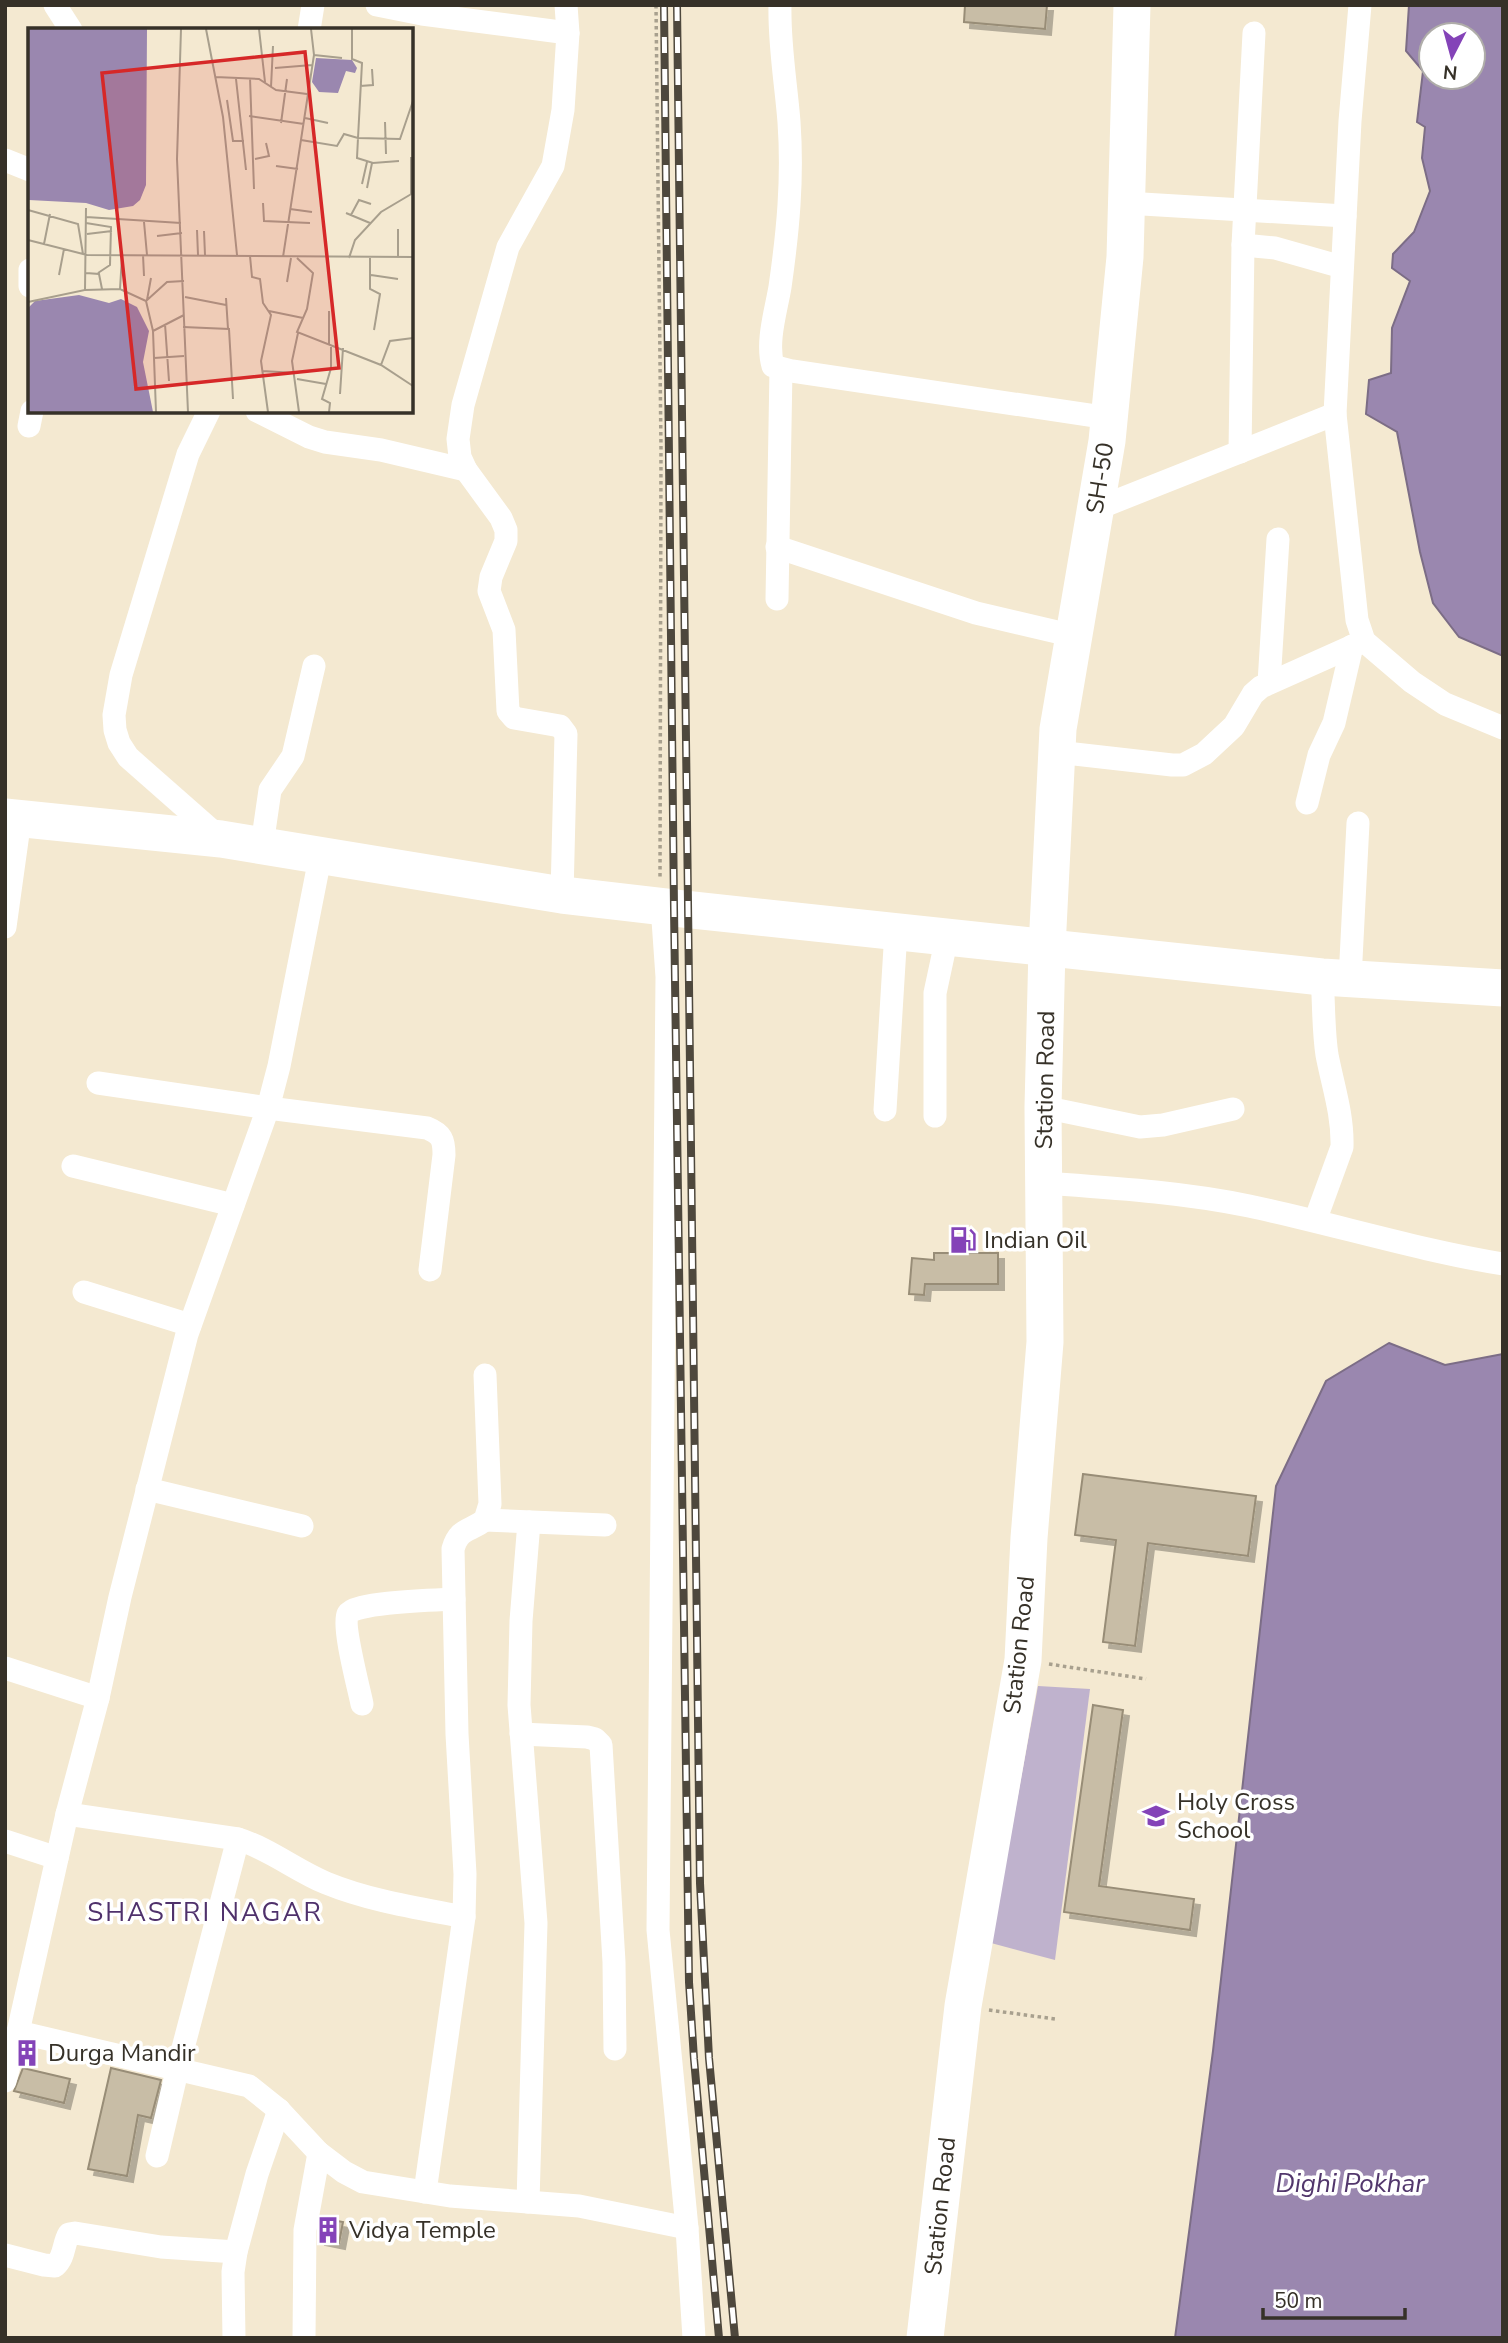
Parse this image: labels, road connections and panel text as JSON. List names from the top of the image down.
{
  "streets": {
    "main road": ["SH-50", "Station Road"]
  },
  "crossings": [
    ["SH-50", "Station Road"]
  ],
  "districts": ["SHASTRI NAGAR"],
  "water": ["Dighi Pokhar"],
  "places": {
    "fuel station": ["Indian Oil"],
    "school or university": ["Holy Cross School"],
    "building": ["Durga Mandir", "Vidya Temple"]
  },
  "scale_bar": "50 m",
  "north": "bottom"
}
